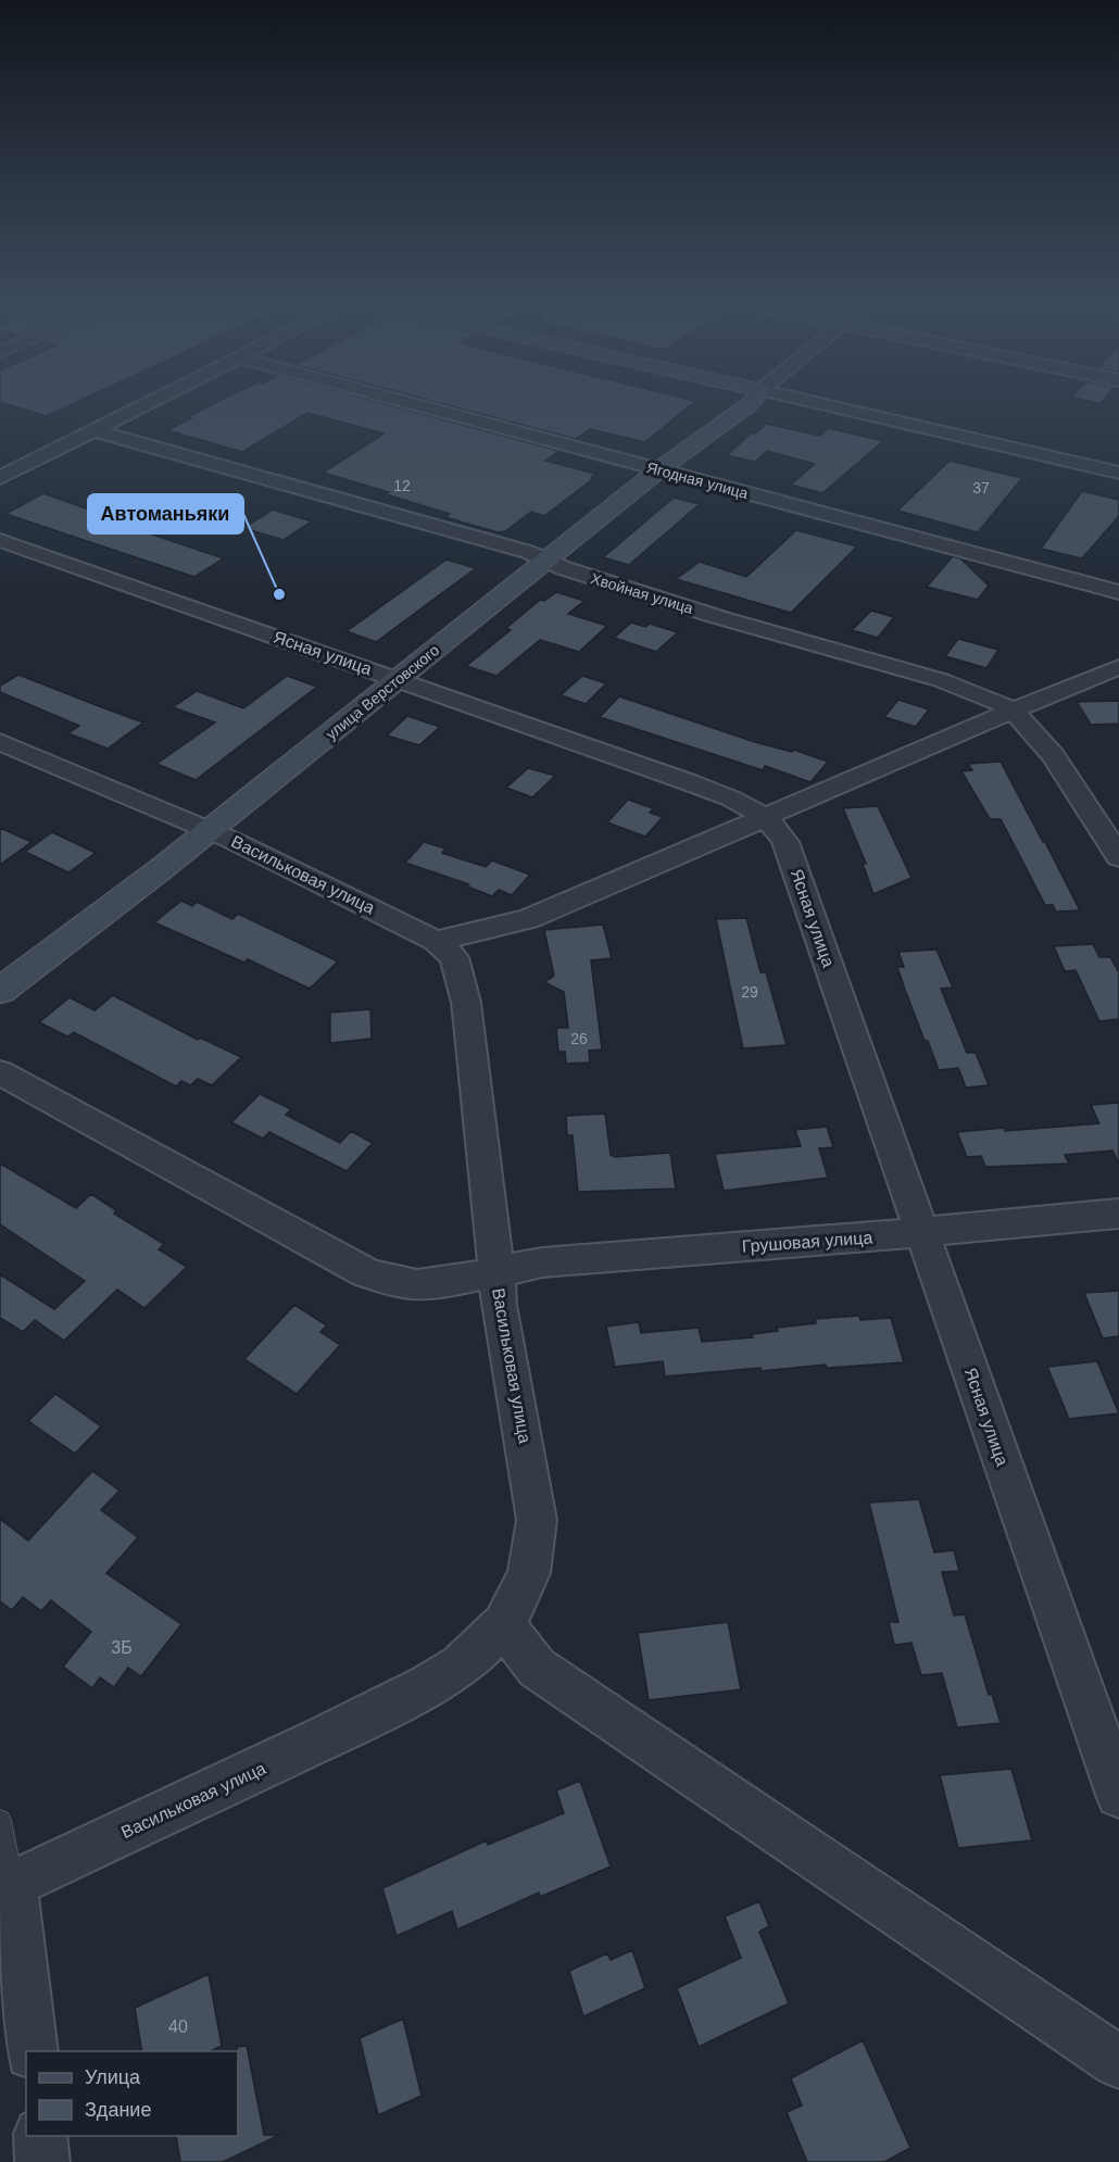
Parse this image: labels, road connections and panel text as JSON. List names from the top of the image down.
{
  "streets": {
    "street": [
      "Ягодная улица",
      "Хвойная улица",
      "Ясная улица",
      "улица Верстовского",
      "Васильковая улица",
      "Грушовая улица"
    ]
  },
  "crossings": [
    ["Ягодная улица", "улица Верстовского"],
    ["Хвойная улица", "улица Верстовского"],
    ["Ясная улица", "улица Верстовского"],
    ["Ясная улица", "Грушовая улица"],
    ["улица Верстовского", "Васильковая улица"],
    ["Васильковая улица", "Грушовая улица"]
  ],
  "places": ["Автоманьяки"],
  "house_numbers": [
    "12",
    "37",
    "29",
    "26",
    "3Б",
    "40"
  ],
  "legend": ["Улица", "Здание"]
}
